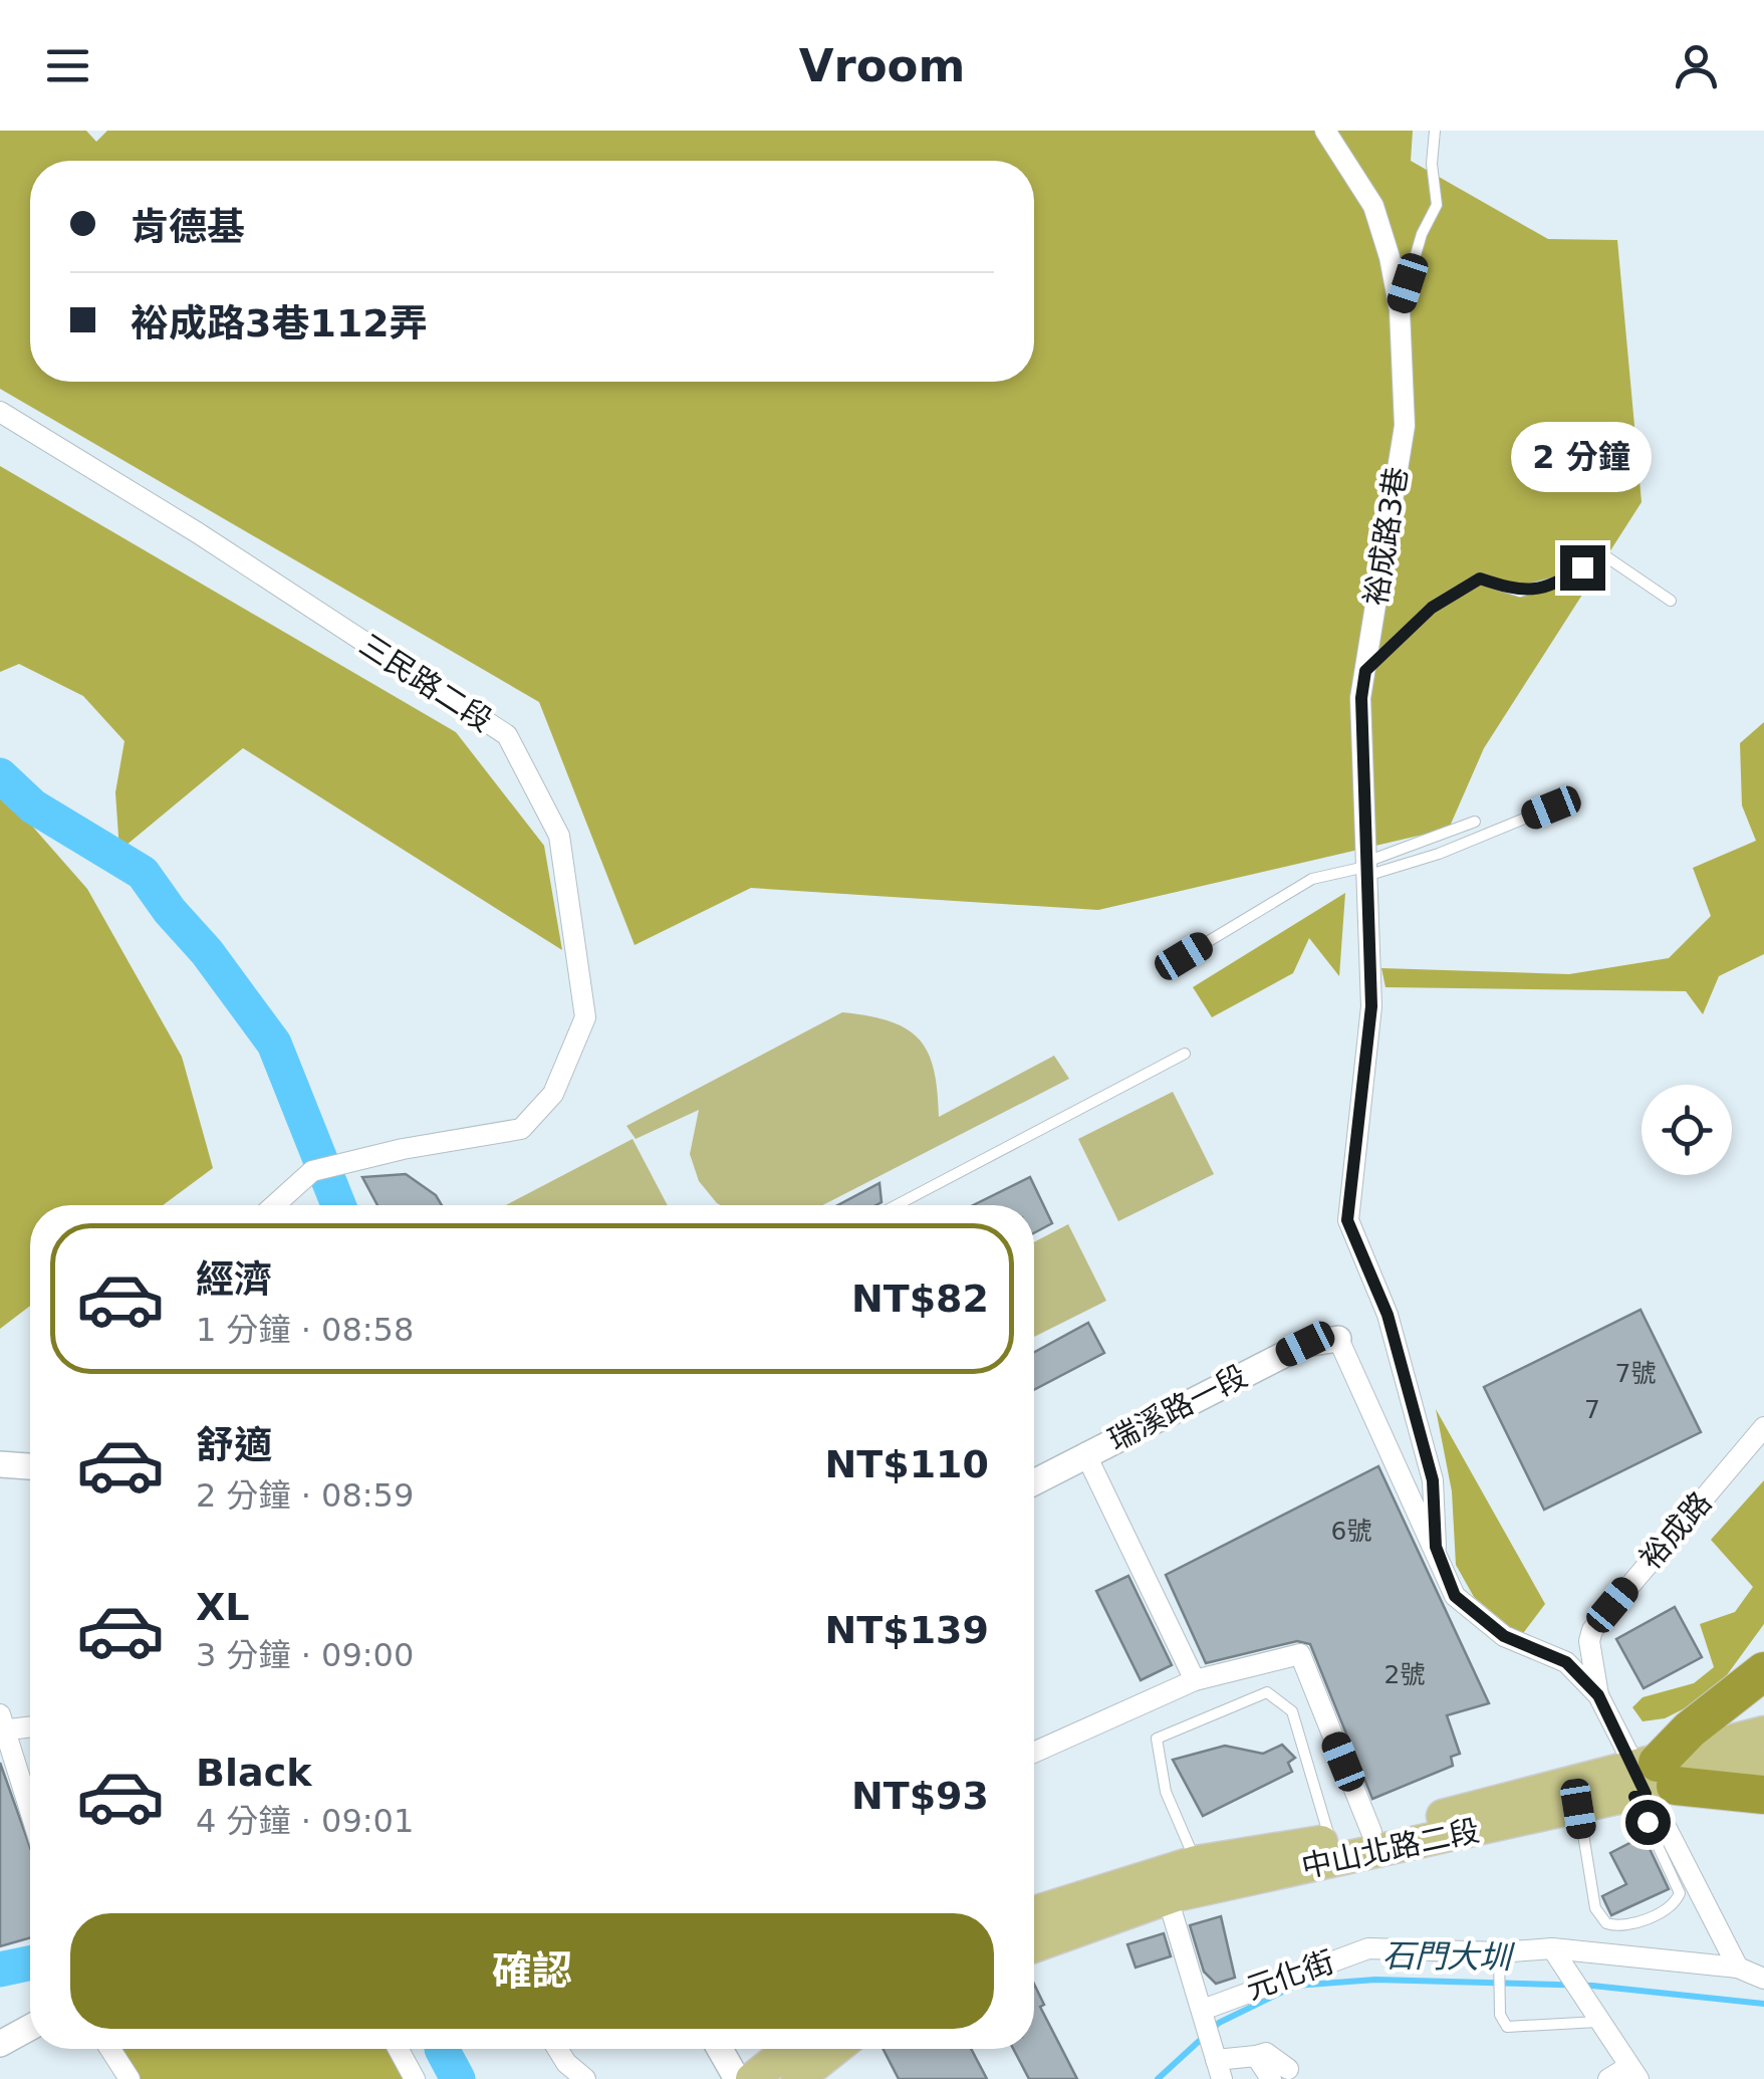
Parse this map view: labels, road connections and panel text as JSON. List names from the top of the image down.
{
  "streets": {
    "main road": ["中山北路二段"],
    "street": [
      "裕成路3巷",
      "三民路二段",
      "瑞溪路一段",
      "裕成路",
      "元化街"
    ]
  },
  "crossings": [
    ["裕成路3巷", "瑞溪路一段"],
    ["裕成路3巷", "裕成路"],
    ["裕成路3巷", "中山北路二段"],
    ["裕成路3巷", "元化街"]
  ],
  "water": ["石門大圳"],
  "house_numbers": [
    "7號",
    "7",
    "6號",
    "2號"
  ],
  "page": {
    "header": "Vroom",
    "banner": ["肯德基", "裕成路3巷112弄"],
    "bubble": "2 分鐘",
    "list": [
      {
        "name": "經濟",
        "note": "1 分鐘 · 08:58",
        "value": "NT$82"
      },
      {
        "name": "舒適",
        "note": "2 分鐘 · 08:59",
        "value": "NT$110"
      },
      {
        "name": "XL",
        "note": "3 分鐘 · 09:00",
        "value": "NT$139"
      },
      {
        "name": "Black",
        "note": "4 分鐘 · 09:01",
        "value": "NT$93"
      }
    ],
    "buttons": "確認"
  }
}
